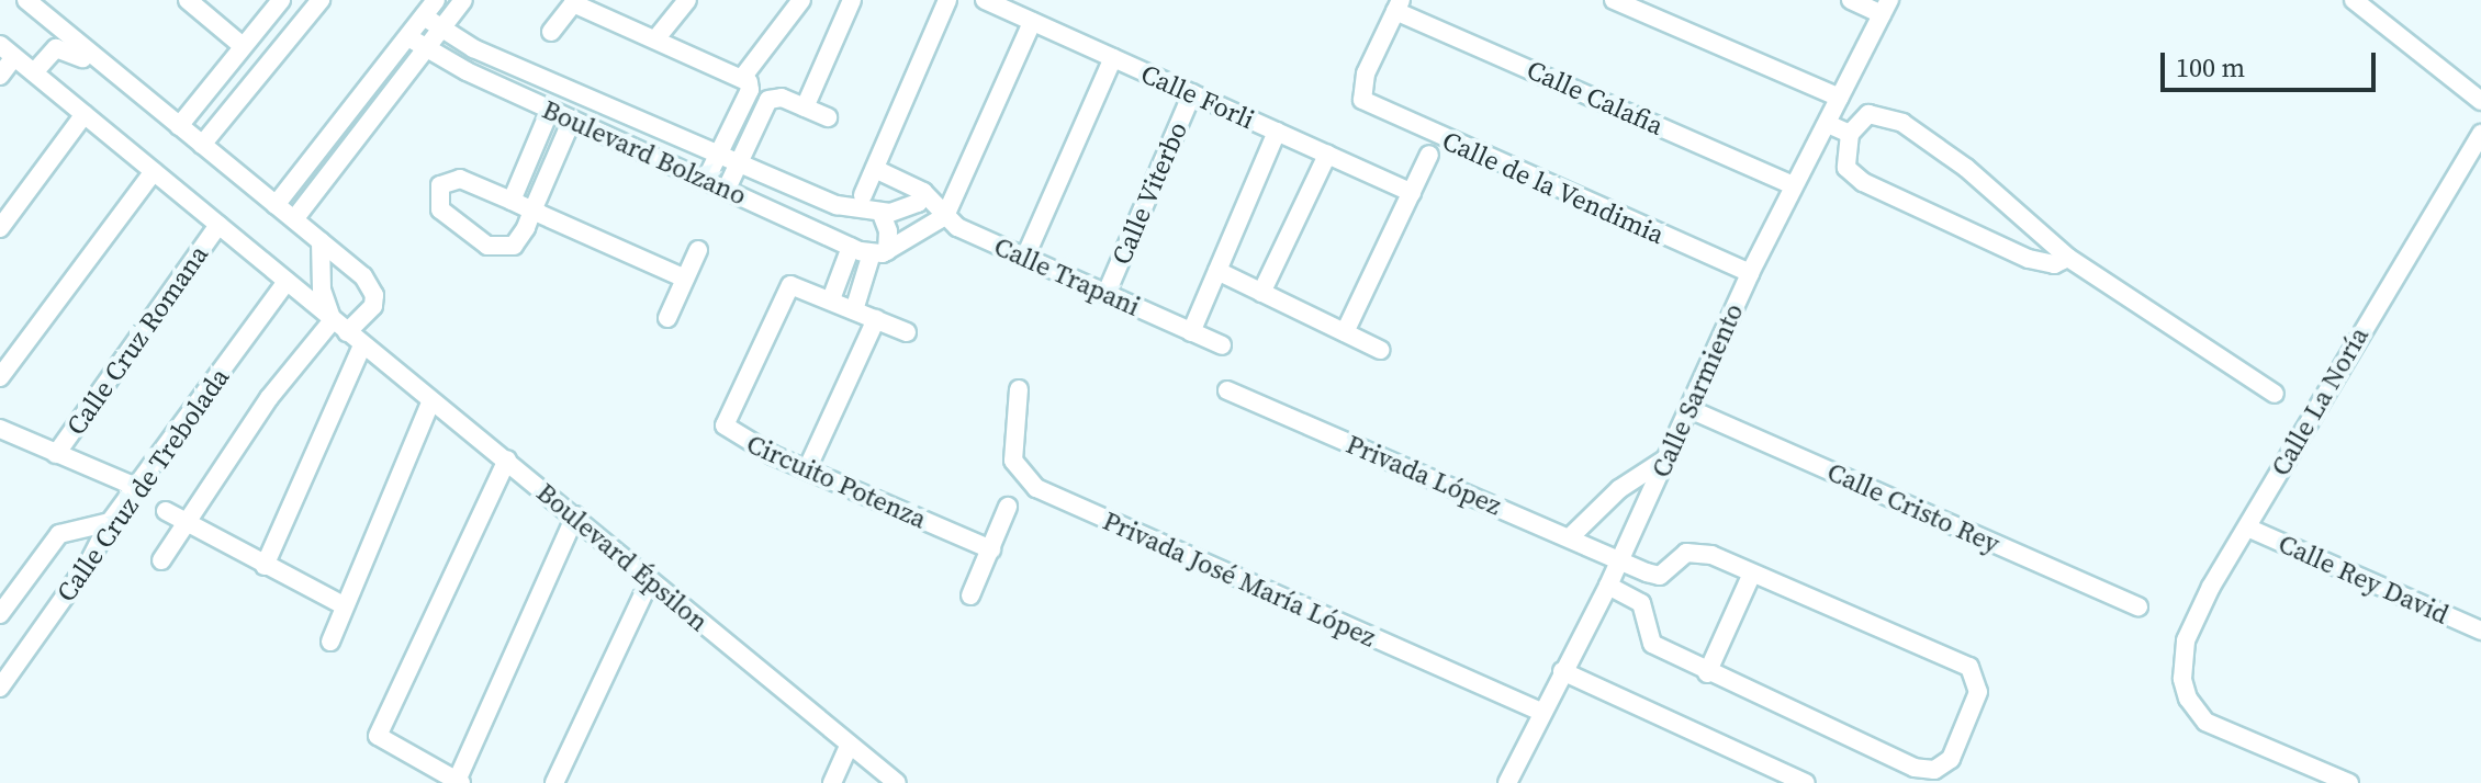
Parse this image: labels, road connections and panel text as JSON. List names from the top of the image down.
{
  "streets": {
    "street": [
      "Calle Forli",
      "Calle Calafia",
      "Boulevard Bolzano",
      "Calle de la Vendimia",
      "Calle Viterbo",
      "Calle Trapani",
      "Calle Cruz Romana",
      "Calle Sarmiento",
      "Calle La Noría",
      "Privada López",
      "Circuito Potenza",
      "Calle Cruz de Trebolada",
      "Calle Cristo Rey",
      "Boulevard Épsilon",
      "Privada José María López",
      "Calle Rey David"
    ]
  },
  "crossings": [
    ["Calle Forli", "Calle Viterbo"],
    ["Calle Calafia", "Calle de la Vendimia"],
    ["Calle Calafia", "Calle Sarmiento"],
    ["Calle de la Vendimia", "Calle Sarmiento"],
    ["Calle Viterbo", "Calle Trapani"],
    ["Calle Cruz Romana", "Boulevard Épsilon"],
    ["Calle Sarmiento", "Privada López"],
    ["Calle Sarmiento", "Calle Cristo Rey"],
    ["Calle Sarmiento", "Privada José María López"],
    ["Calle La Noría", "Calle Rey David"],
    ["Calle Cruz de Trebolada", "Boulevard Épsilon"]
  ],
  "scale_bar": "100 m"
}
